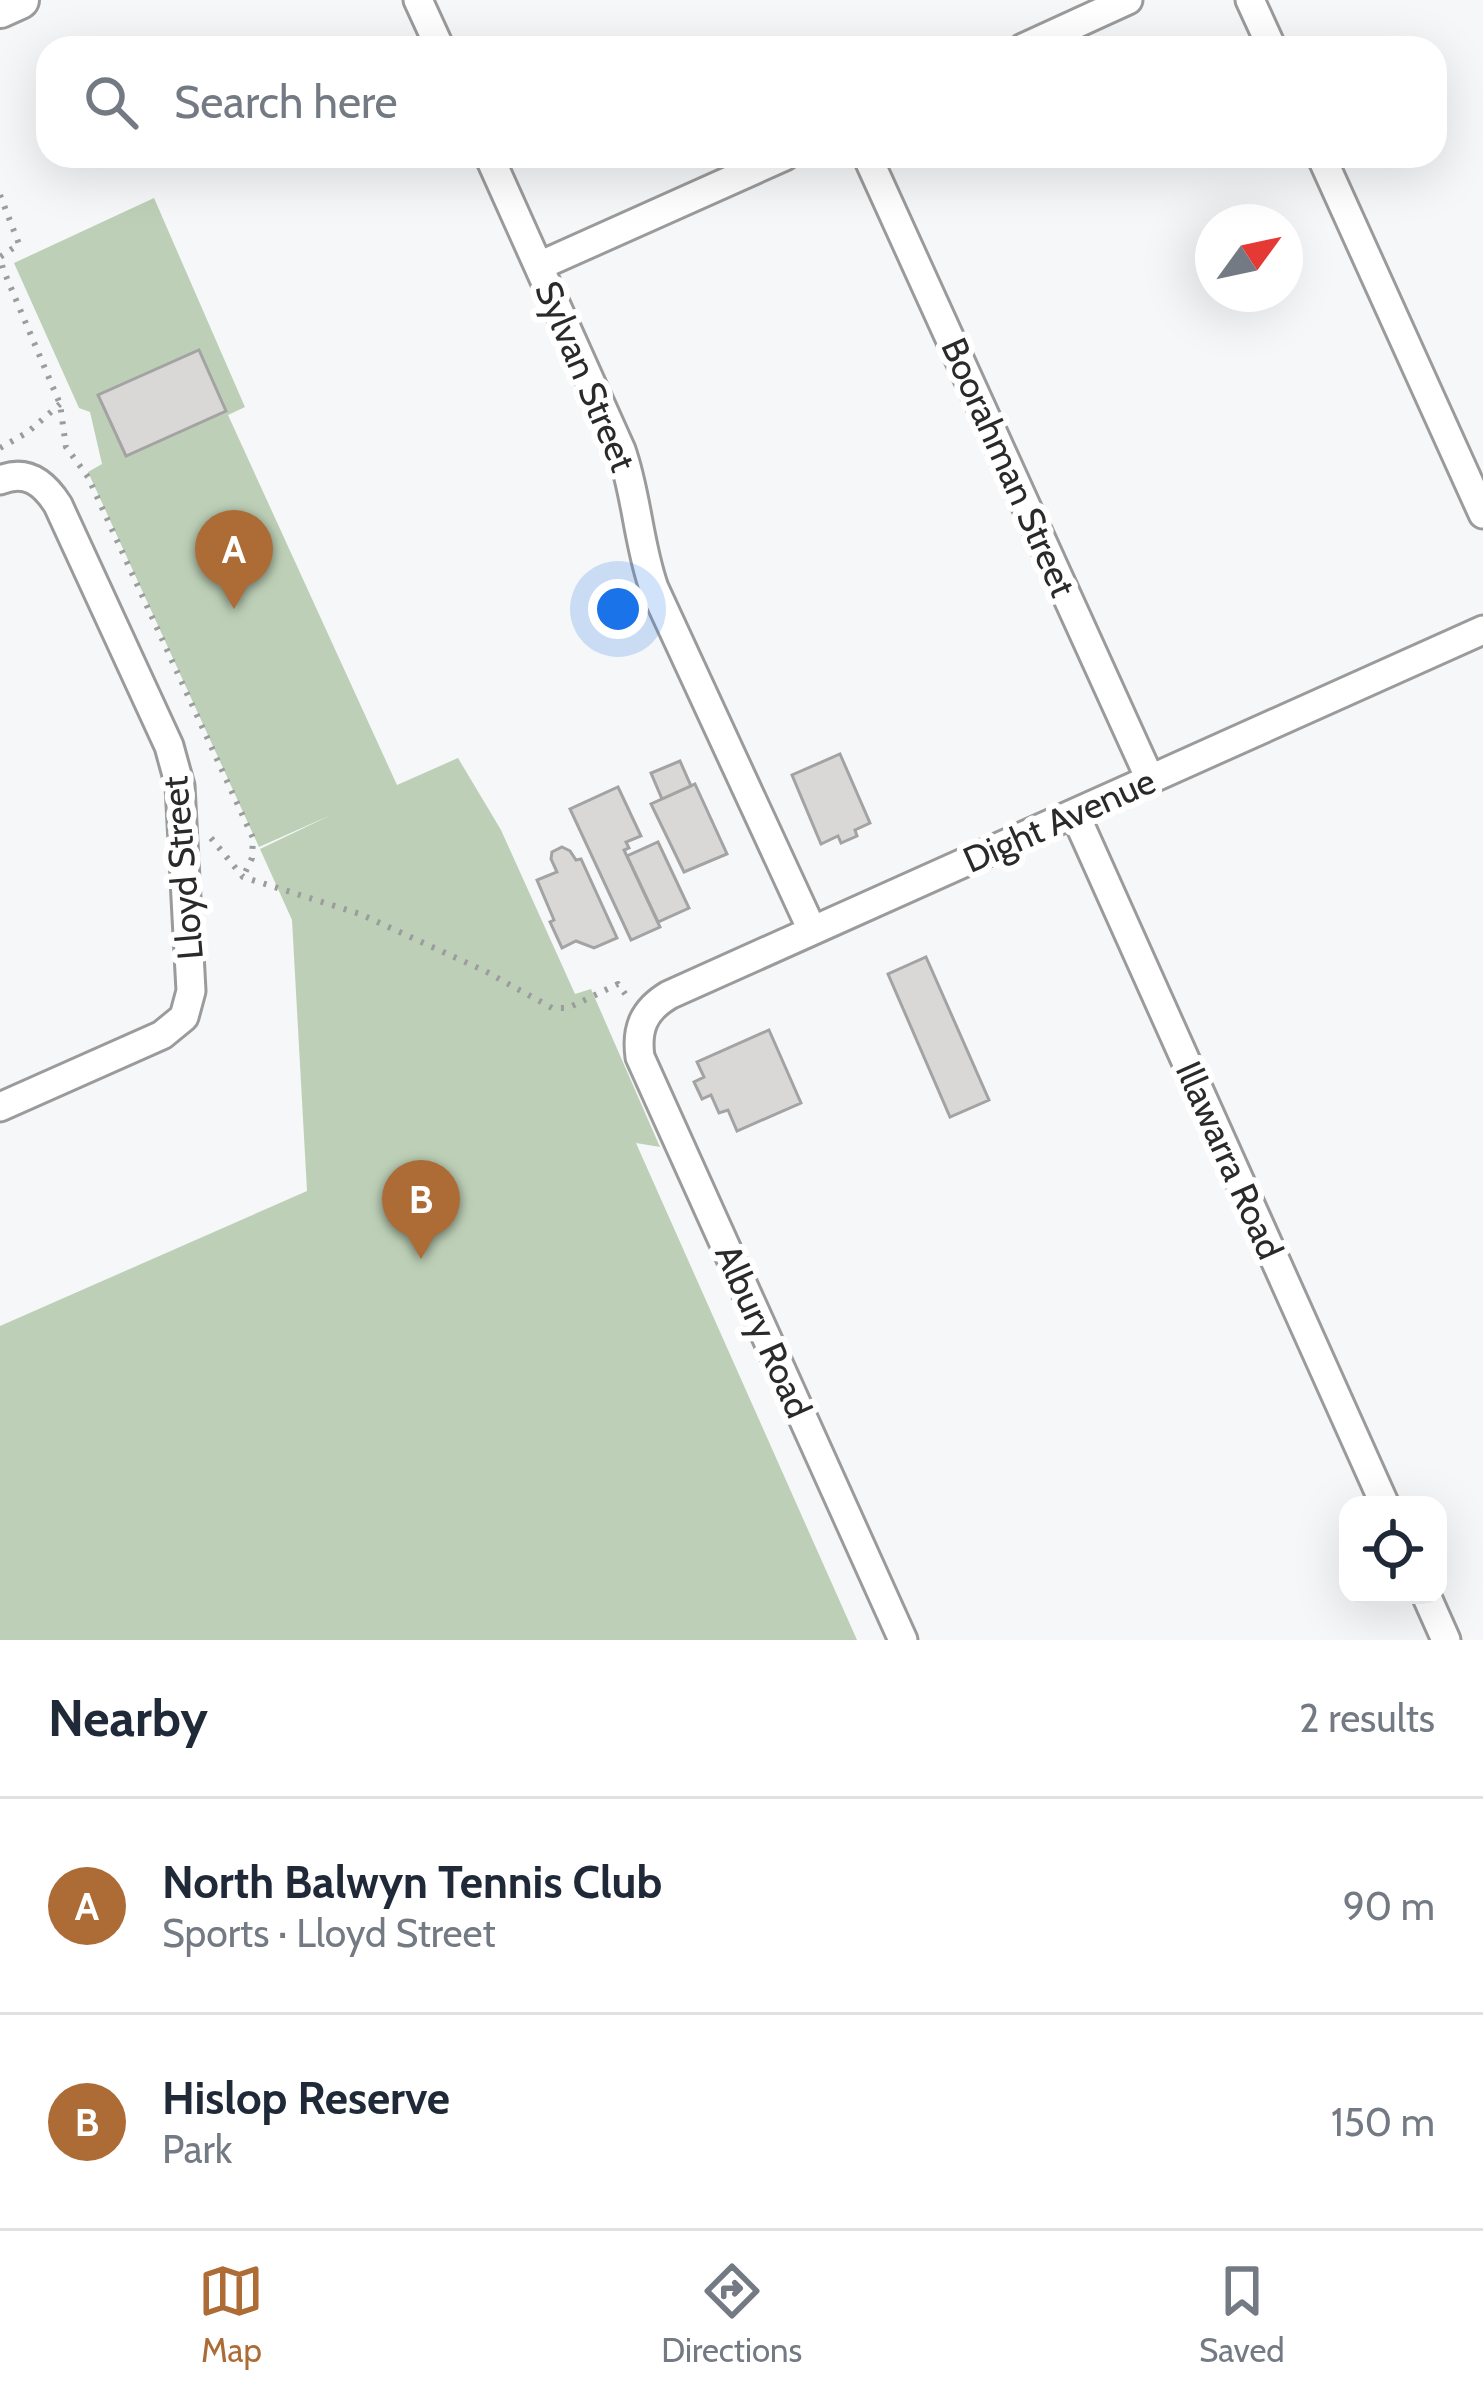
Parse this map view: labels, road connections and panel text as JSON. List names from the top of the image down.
{
  "streets": {
    "street": [
      "Sylvan Street",
      "Boorahman Street",
      "Dight Avenue",
      "Lloyd Street",
      "Illawarra Road",
      "Albury Road"
    ]
  },
  "crossings": [
    ["Sylvan Street", "Dight Avenue"],
    ["Boorahman Street", "Dight Avenue"],
    ["Dight Avenue", "Illawarra Road"],
    ["Dight Avenue", "Albury Road"]
  ],
  "north": "top right",
  "page": {
    "search": "Search here",
    "pins": ["A", "B"],
    "heading": ["Nearby", "2 results"],
    "list": [
      {
        "mark": "A",
        "name": "North Balwyn Tennis Club",
        "note": "Sports · Lloyd Street",
        "value": "90 m"
      },
      {
        "mark": "B",
        "name": "Hislop Reserve",
        "note": "Park",
        "value": "150 m"
      }
    ],
    "nav": ["Map", "Directions", "Saved"]
  }
}
